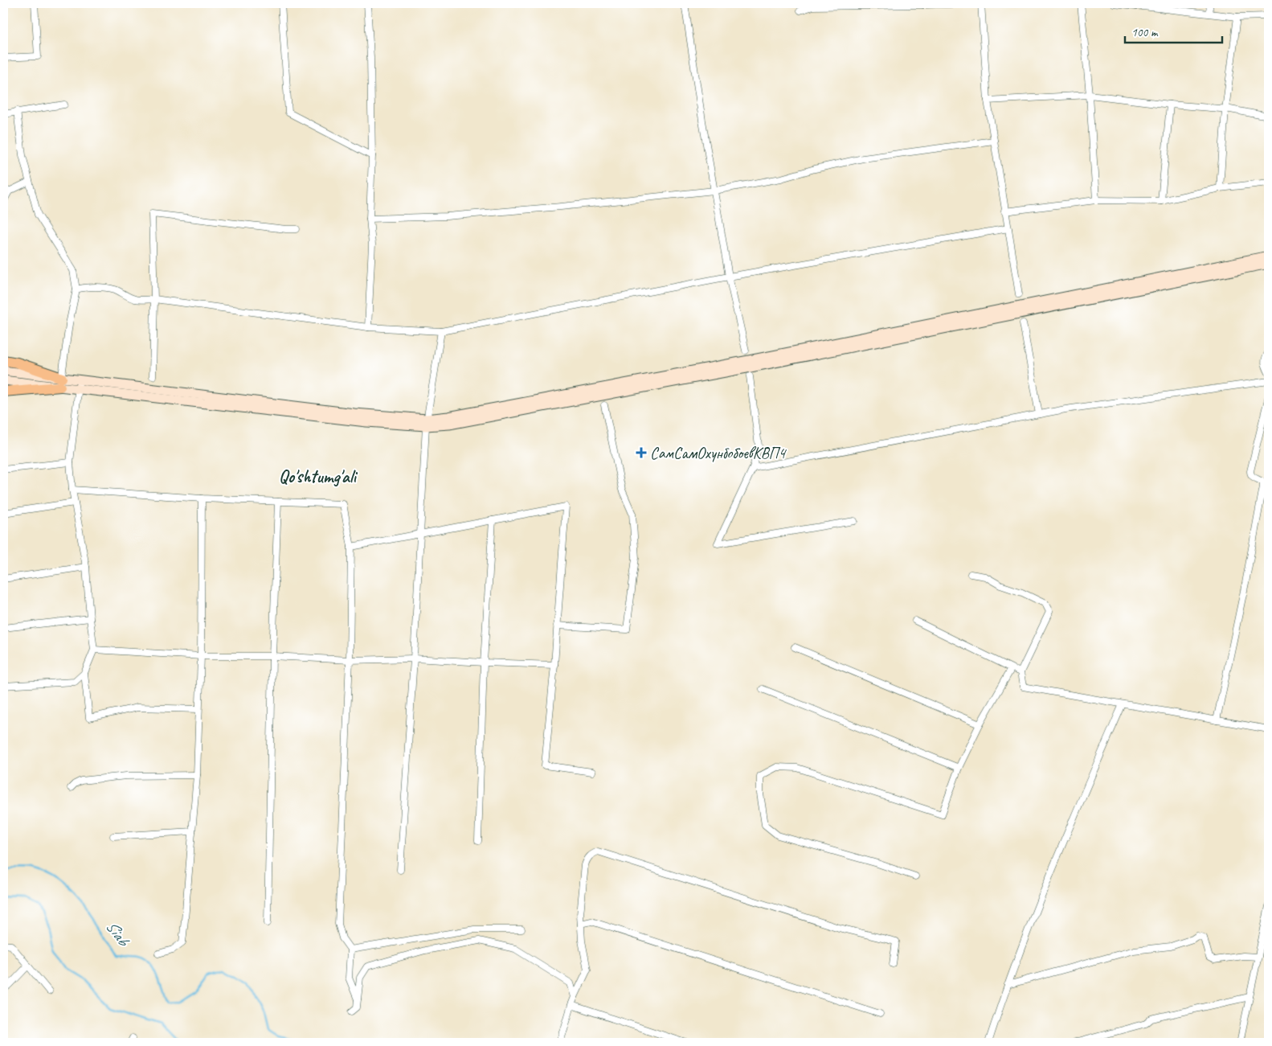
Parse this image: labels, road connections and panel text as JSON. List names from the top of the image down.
{
  "districts": ["Qo'shtumg'ali"],
  "water": ["Siab"],
  "places": {
    "health": ["СамСамОхунбобоевКВП4"]
  },
  "scale_bar": "100 m"
}
